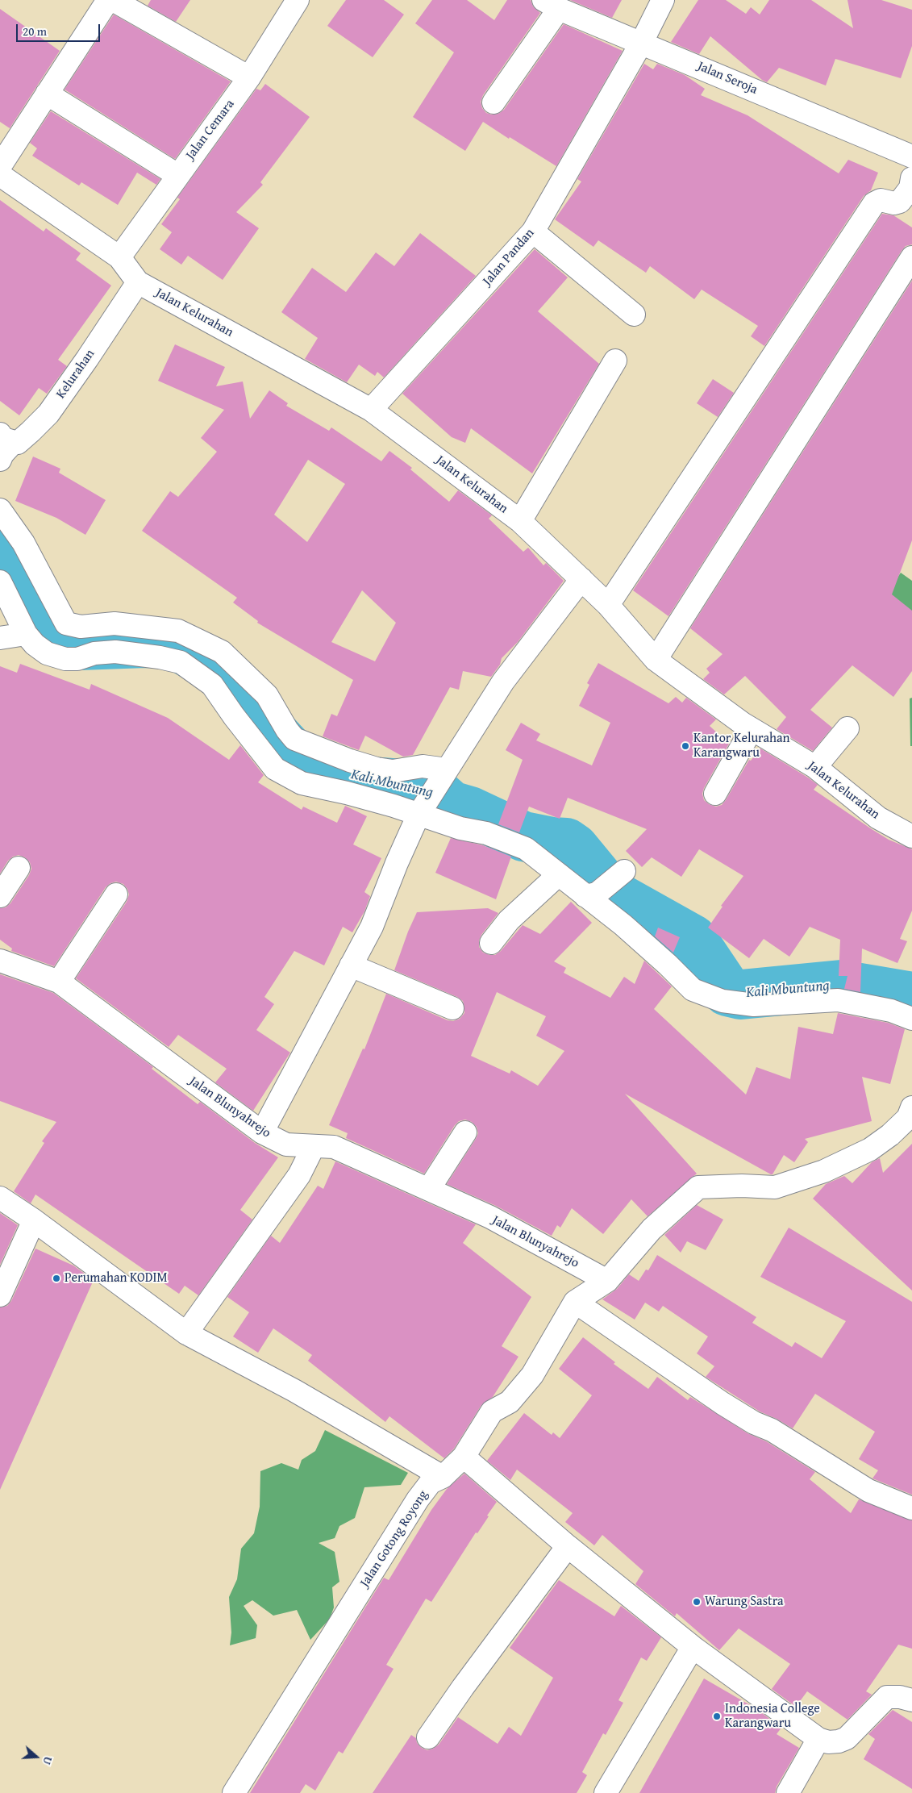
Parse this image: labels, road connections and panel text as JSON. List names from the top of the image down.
{
  "streets": {
    "street": [
      "Jalan Seroja",
      "Jalan Cemara",
      "Jalan Pandan",
      "Jalan Kelurahan",
      "Kelurahan",
      "Jalan Blunyahrejo",
      "Jalan Gotong Royong"
    ]
  },
  "crossings": [
    ["Jalan Seroja", "Jalan Pandan"],
    ["Jalan Cemara", "Jalan Kelurahan"],
    ["Jalan Pandan", "Jalan Kelurahan"],
    ["Jalan Kelurahan", "Kelurahan"],
    ["Jalan Blunyahrejo", "Jalan Gotong Royong"]
  ],
  "water": ["Kali Mbuntung"],
  "places": [
    "Kantor Kelurahan Karangwaru",
    "Perumahan KODIM",
    "Warung Sastra",
    "Indonesia College Karangwaru"
  ],
  "scale_bar": "20 m",
  "north": "right"
}
